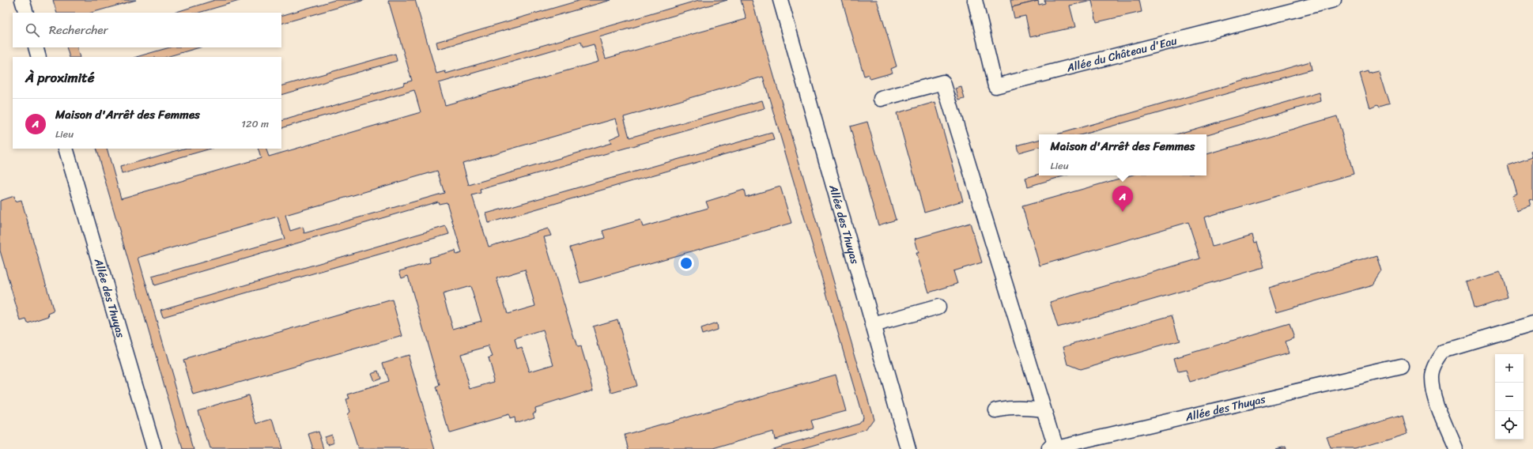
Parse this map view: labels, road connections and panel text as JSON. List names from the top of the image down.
{
  "streets": {
    "lane": ["Allée du Château d'Eau", "Allée des Thuyas"]
  },
  "page": {
    "search": "Rechercher",
    "heading": "À proximité",
    "list": [
      {
        "mark": "A",
        "name": "Maison d'Arrêt des Femmes",
        "note": "Lieu",
        "value": "120 m"
      }
    ],
    "popup": ["Maison d'Arrêt des Femmes", "Lieu"],
    "pins": "A",
    "map_buttons": ["+", "−"]
  }
}
